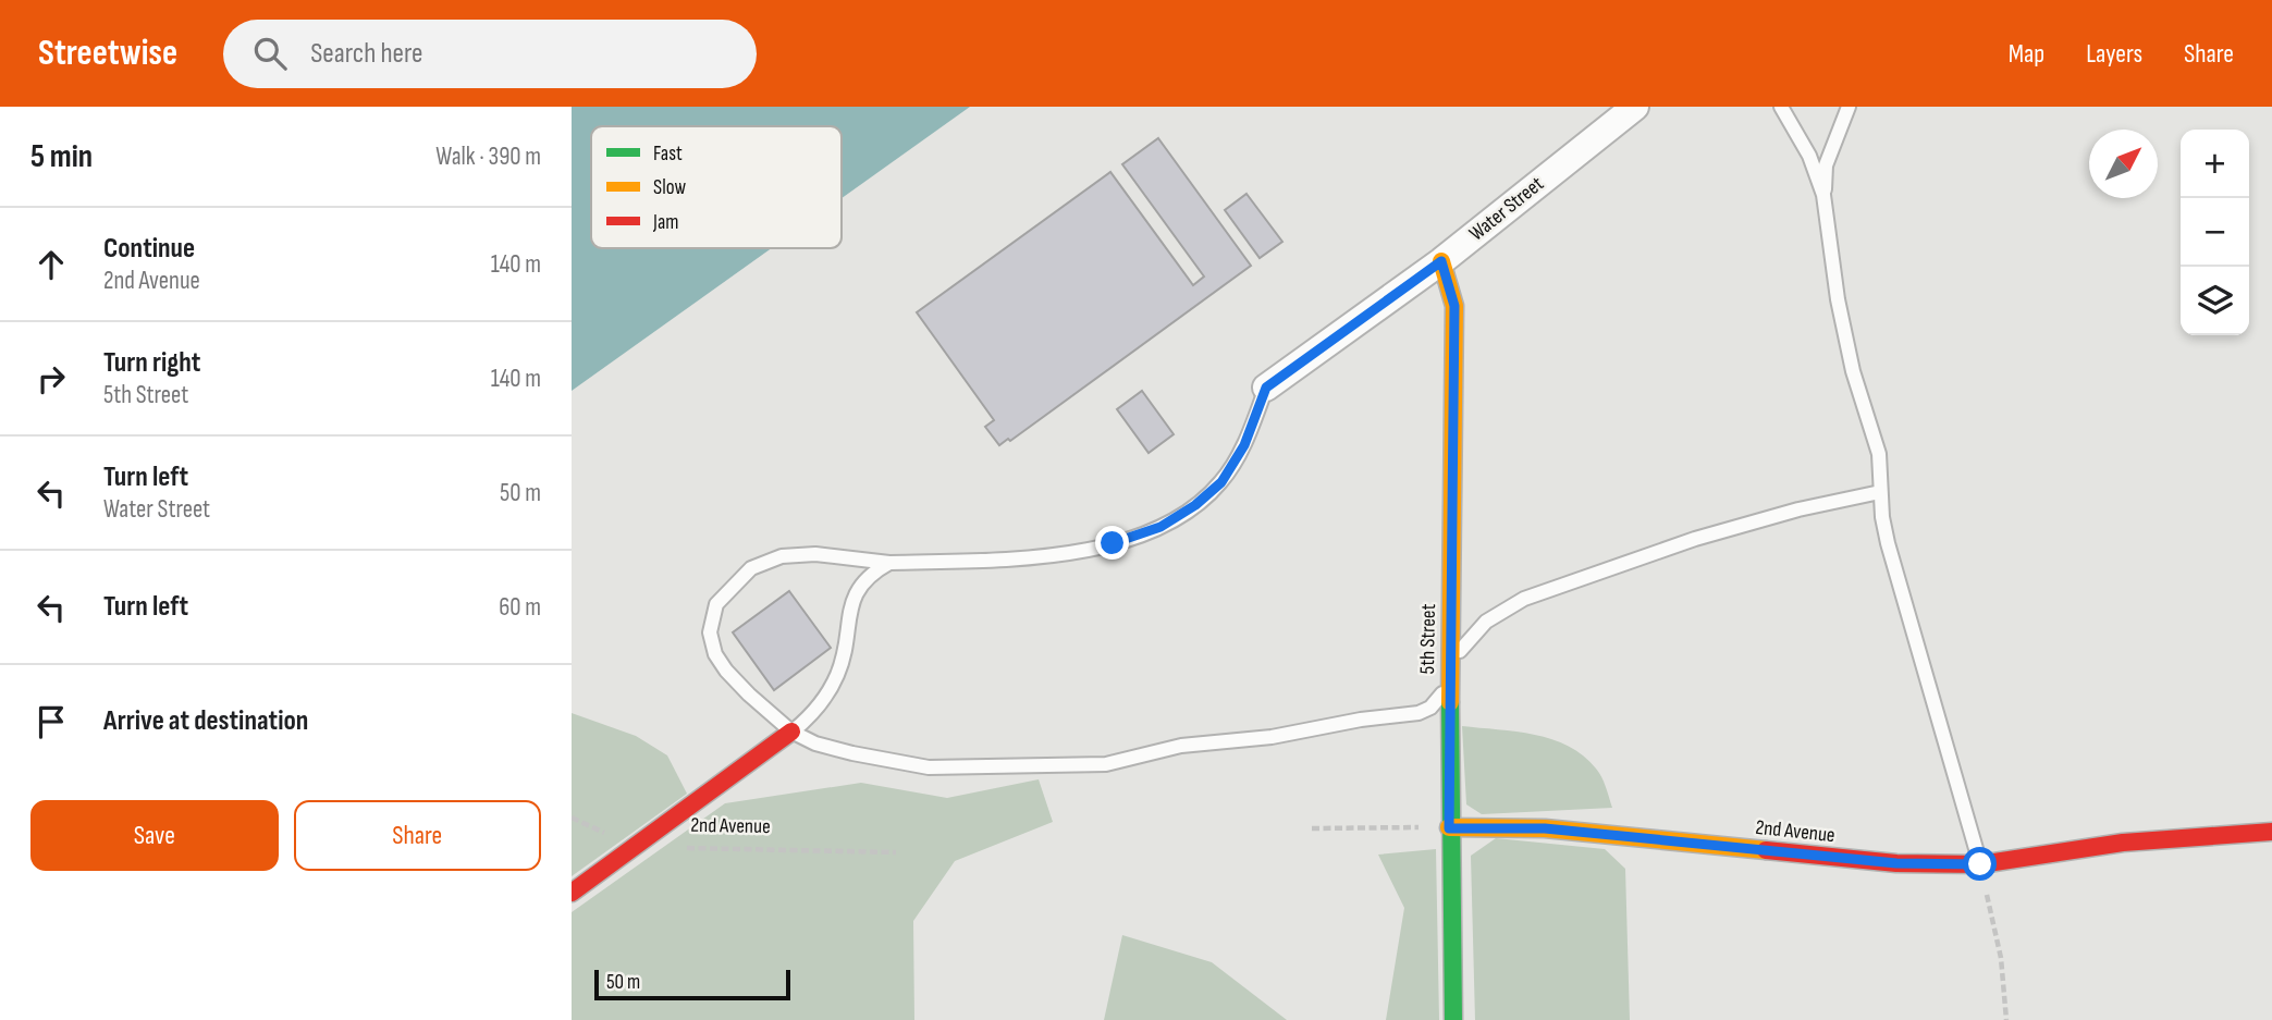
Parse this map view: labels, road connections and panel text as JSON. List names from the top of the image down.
{
  "streets": {
    "street": ["Water Street", "5th Street", "2nd Avenue"]
  },
  "crossings": [
    ["Water Street", "5th Street"],
    ["5th Street", "2nd Avenue"]
  ],
  "legend": ["Fast", "Slow", "Jam"],
  "scale_bar": "50 m",
  "north": "top right",
  "page": {
    "header": "Streetwise",
    "search": "Search here",
    "nav": ["Map", "Layers", "Share"],
    "heading": ["5 min", "Walk · 390 m"],
    "map_buttons": ["+", "−"],
    "list": [
      ["Continue", "2nd Avenue", "140 m"],
      ["Turn right", "5th Street", "140 m"],
      ["Turn left", "Water Street", "50 m"],
      ["Turn left", "60 m"],
      "Arrive at destination"
    ],
    "buttons": ["Save", "Share"],
    "scale": "50 m"
  }
}
